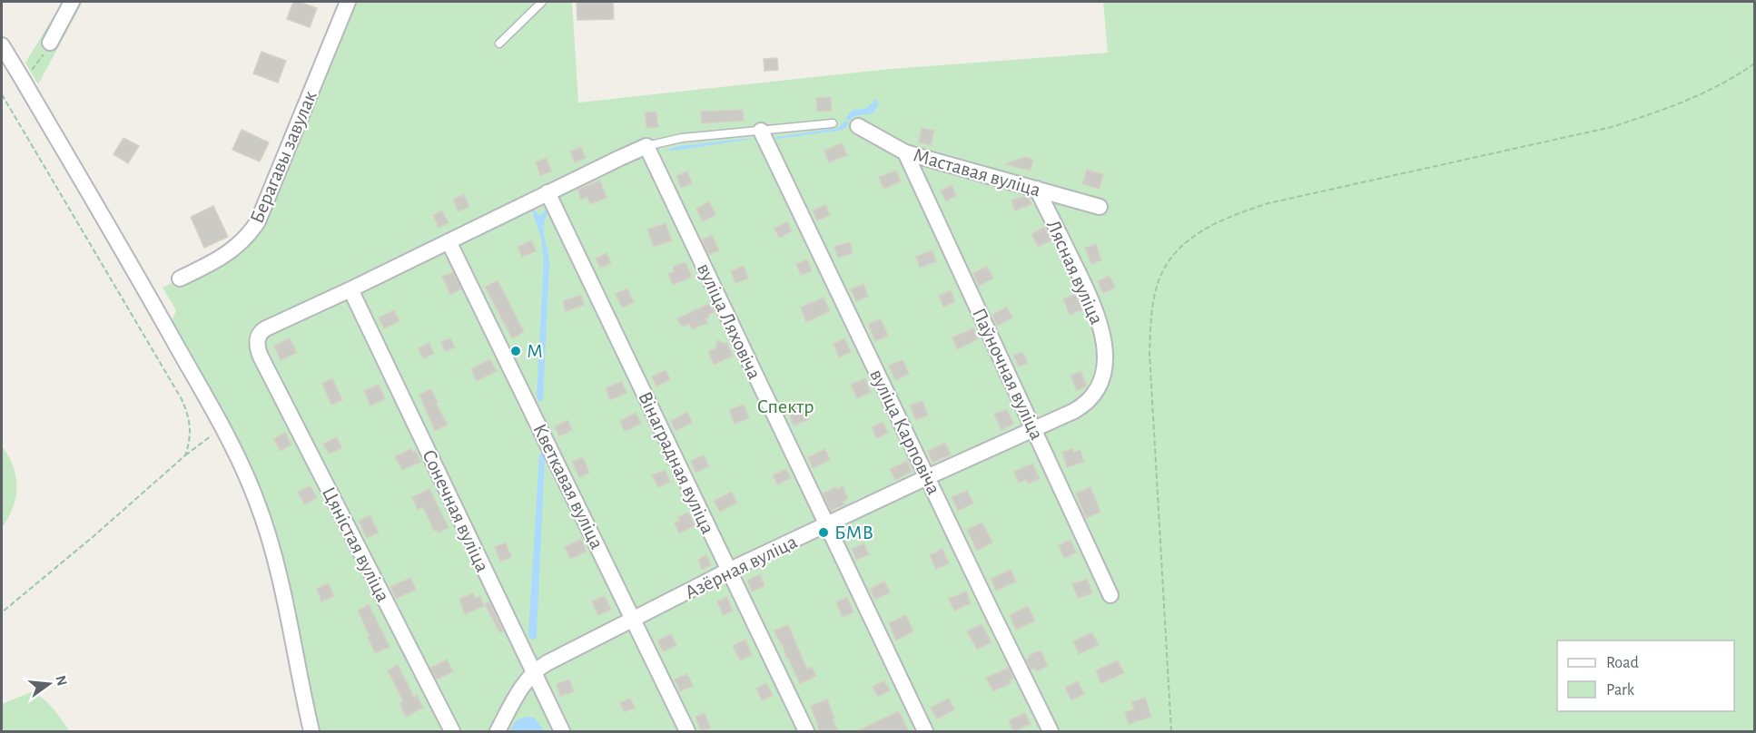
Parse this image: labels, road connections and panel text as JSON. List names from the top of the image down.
{
  "streets": {
    "street": [
      "Берагавы завулак",
      "Маставая вуліца",
      "Лясная вуліца",
      "вуліца Ляховіча",
      "Паўночная вуліца",
      "вуліца Карповіча",
      "Вінаградная вуліца",
      "Кветкавая вуліца",
      "Сонечная вуліца",
      "Цяністая вуліца",
      "Азёрная вуліца"
    ]
  },
  "crossings": [
    ["Маставая вуліца", "Лясная вуліца"],
    ["Маставая вуліца", "Паўночная вуліца"],
    ["Лясная вуліца", "Азёрная вуліца"],
    ["вуліца Ляховіча", "Азёрная вуліца"],
    ["Паўночная вуліца", "Азёрная вуліца"],
    ["вуліца Карповіча", "Азёрная вуліца"],
    ["Вінаградная вуліца", "Азёрная вуліца"],
    ["Кветкавая вуліца", "Азёрная вуліца"],
    ["Сонечная вуліца", "Цяністая вуліца"],
    ["Сонечная вуліца", "Азёрная вуліца"]
  ],
  "parks": ["Спектр"],
  "places": ["М", "БМВ"],
  "legend": ["Road", "Park"],
  "north": "right"
}
